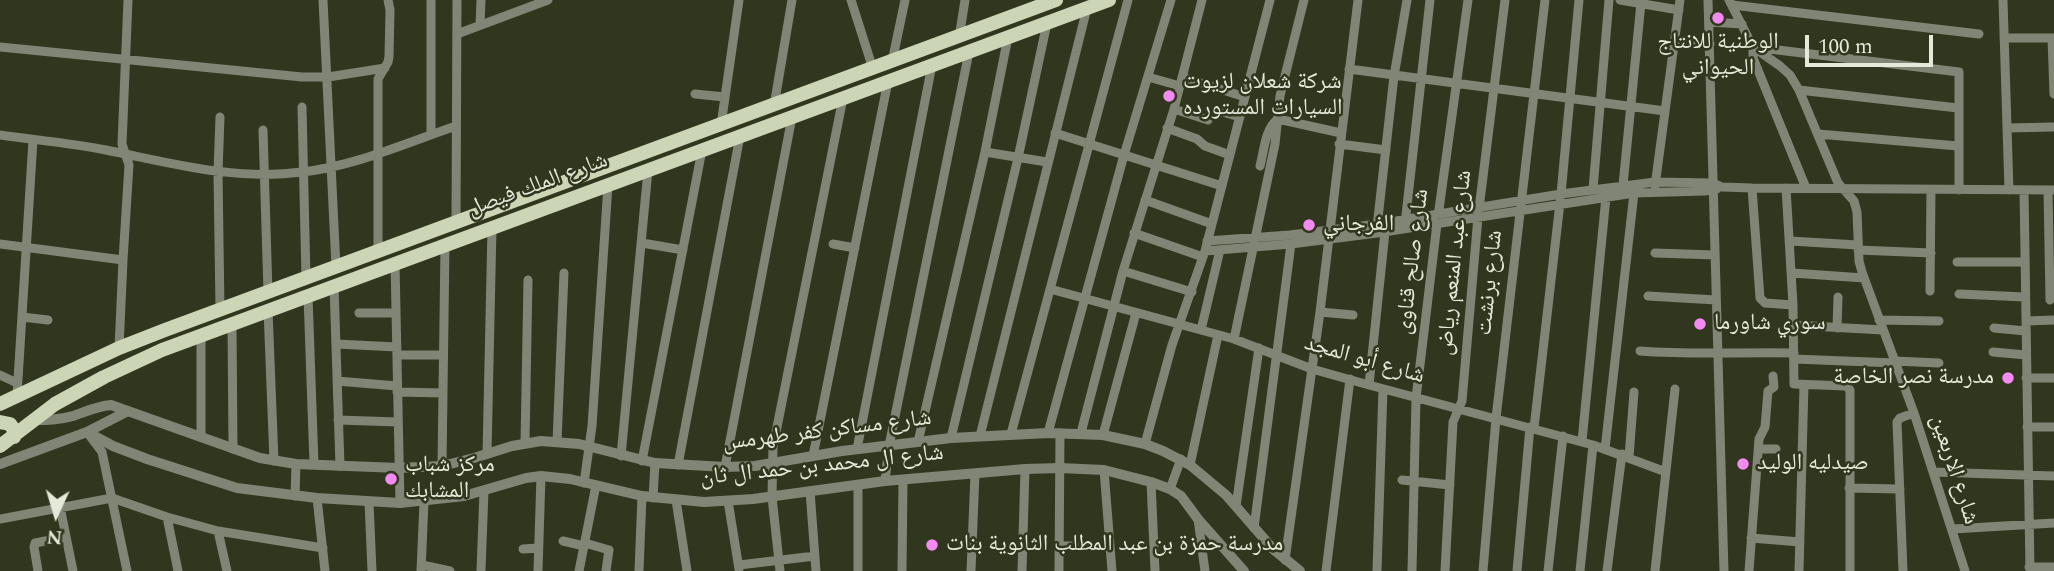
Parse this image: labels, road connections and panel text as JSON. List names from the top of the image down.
{
  "streets": {
    "main road": ["شارع الملك فيصل"],
    "street": [
      "شارع صالح قناوى",
      "شارع عبد المنعم رياض",
      "شارع برنشت",
      "شارع أبو المجد",
      "شارع مساكن كفر طهرمس",
      "شارع ال محمد بن حمد ال ثان",
      "شارع الاربعين"
    ]
  },
  "crossings": [
    ["شارع الملك فيصل", "شارع مساكن كفر طهرمس"],
    ["شارع صالح قناوى", "شارع أبو المجد"],
    ["شارع عبد المنعم رياض", "شارع أبو المجد"],
    ["شارع برنشت", "شارع أبو المجد"]
  ],
  "places": [
    "الوطنية للانتاج الحيواني",
    "شركة شعلان لزيوت السيارات المستورده",
    "الفرجاني",
    "سوري شاورما",
    "مدرسة نصر الخاصة",
    "صيدليه الوليد",
    "مركز شباب المشابك",
    "مدرسة حمزة بن عبد المطلب الثانوية بنات"
  ],
  "scale_bar": "100 m",
  "north": "bottom"
}
